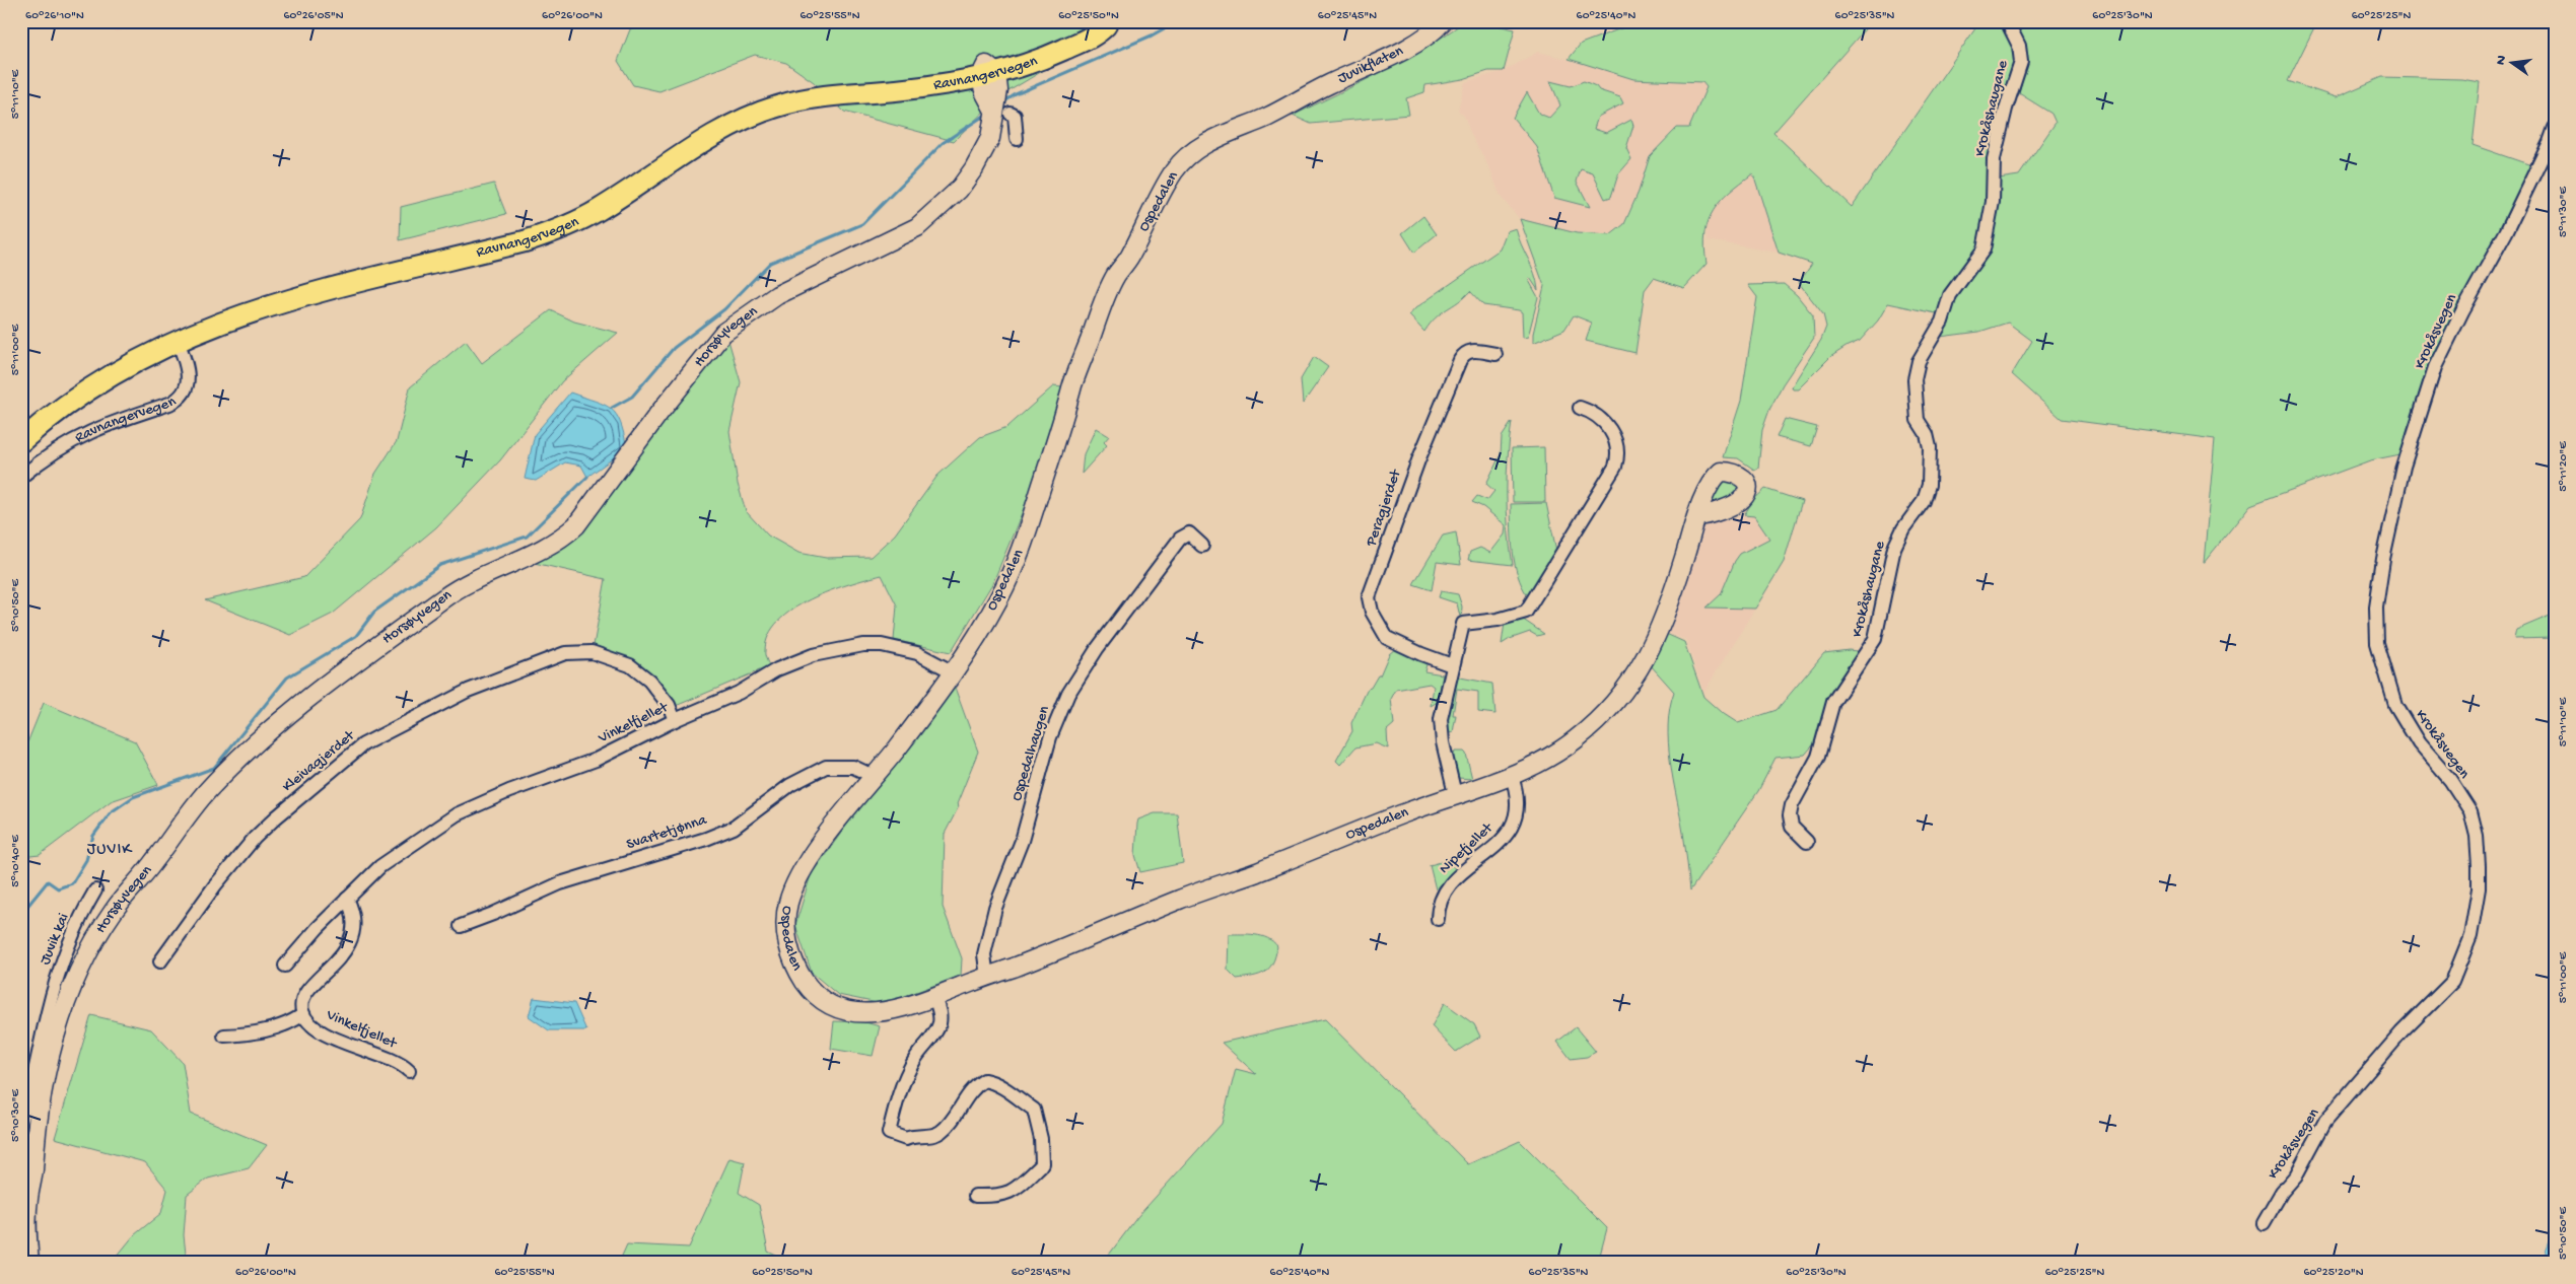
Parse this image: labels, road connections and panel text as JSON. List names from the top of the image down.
{
  "streets": {
    "main road": ["Ravnangervegen"],
    "street": [
      "Juvikflaten",
      "Krokåshaugane",
      "Ospedalen",
      "Krokåsvegen",
      "Horsøyvegen",
      "Peragjerdet",
      "Vinkelfjellet",
      "Ospedalhaugen",
      "Kleivagjerdet",
      "Svartetjønna",
      "Nipefjellet",
      "Juvik kai"
    ]
  },
  "crossings": [
    ["Juvikflaten", "Ospedalen"],
    ["Ravnangervegen", "Horsøyvegen"],
    ["Ospedalen", "Vinkelfjellet"],
    ["Ospedalen", "Ospedalhaugen"],
    ["Ospedalen", "Svartetjønna"],
    ["Ospedalen", "Nipefjellet"],
    ["Vinkelfjellet", "Kleivagjerdet"]
  ],
  "districts": ["JUVIK"],
  "north": "left",
  "coordinates": [
    "60°26'10\"N",
    "60°26'05\"N",
    "60°26'00\"N",
    "60°25'55\"N",
    "60°25'50\"N",
    "60°25'45\"N",
    "60°25'40\"N",
    "60°25'35\"N",
    "60°25'30\"N",
    "60°25'25\"N",
    "5°11'10\"E",
    "5°11'30\"E",
    "5°11'00\"E",
    "5°11'20\"E",
    "5°10'50\"E",
    "5°10'40\"E",
    "5°10'30\"E",
    "60°25'20\"N"
  ]
}
